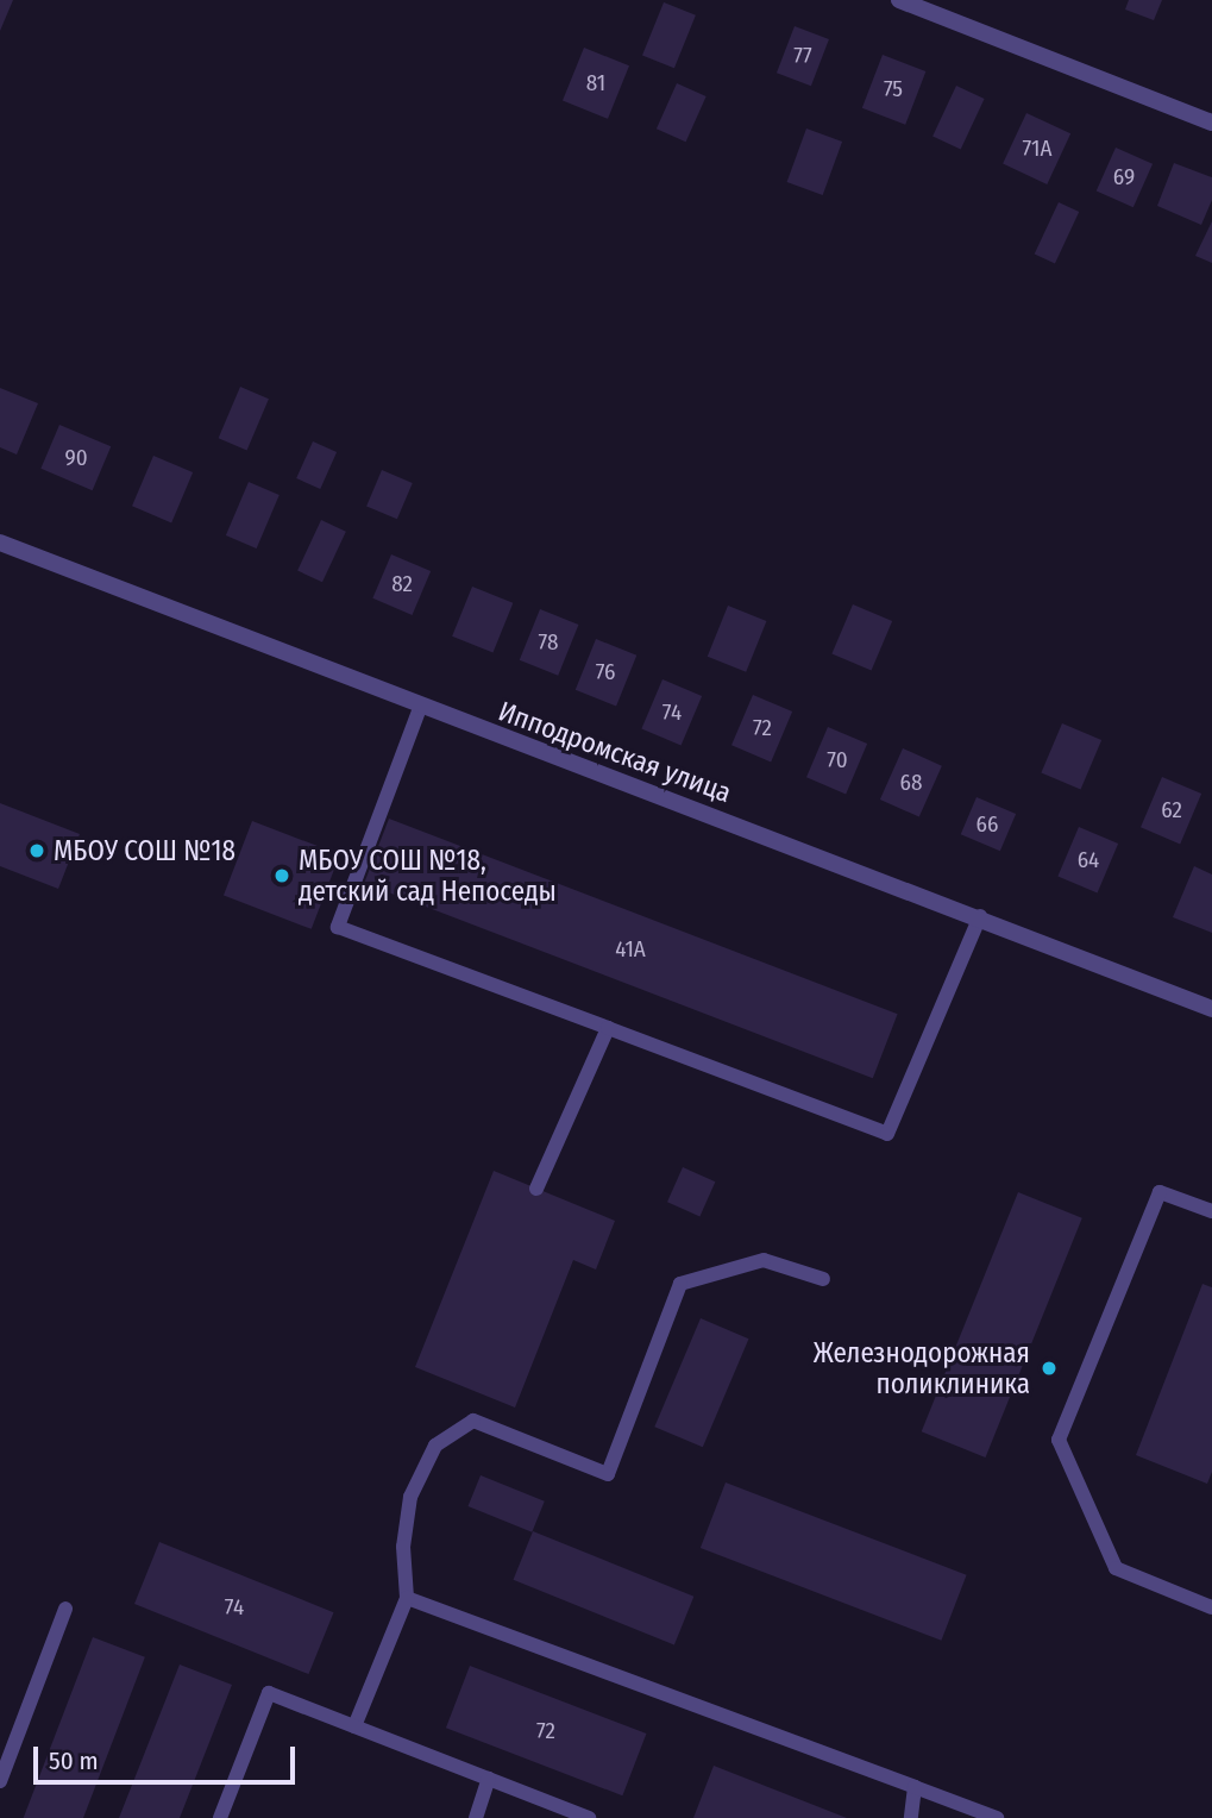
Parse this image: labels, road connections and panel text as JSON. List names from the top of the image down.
{
  "streets": {
    "street": ["Ипподромская улица"]
  },
  "places": ["МБОУ СОШ №18", "МБОУ СОШ №18, детский сад Непоседы", "Железнодорожная поликлиника"],
  "house_numbers": [
    "77",
    "81",
    "75",
    "71А",
    "69",
    "90",
    "82",
    "78",
    "76",
    "74",
    "72",
    "70",
    "68",
    "62",
    "66",
    "64",
    "41А",
    "74",
    "72"
  ],
  "scale_bar": "50 m"
}
